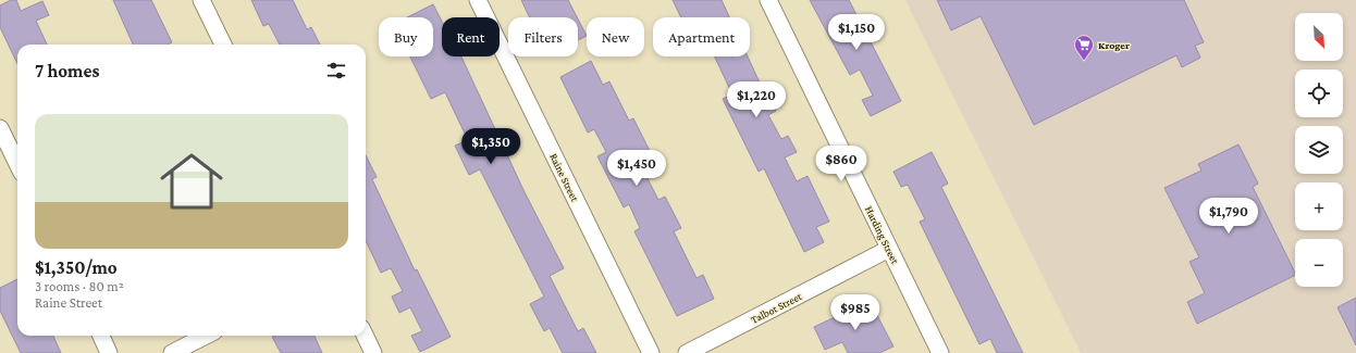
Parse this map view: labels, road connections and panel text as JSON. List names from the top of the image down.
{
  "streets": {
    "street": ["Raine Street", "Harding Street", "Talbot Street"]
  },
  "crossings": [
    ["Harding Street", "Talbot Street"]
  ],
  "places": {
    "supermarket": ["Kroger"]
  },
  "north": "bottom right",
  "page": {
    "map_buttons": ["+", "−"],
    "price": [
      "$1,150",
      "$1,220",
      "$1,350",
      "$860",
      "$1,450",
      "$1,790",
      "$985"
    ],
    "chip": [
      "Buy",
      "Rent",
      "Filters",
      "New",
      "Apartment"
    ],
    "heading": "7 homes",
    "list": [
      {
        "name": "$1,350/mo",
        "note": "3 rooms · 80 m² · Raine Street"
      }
    ]
  }
}
